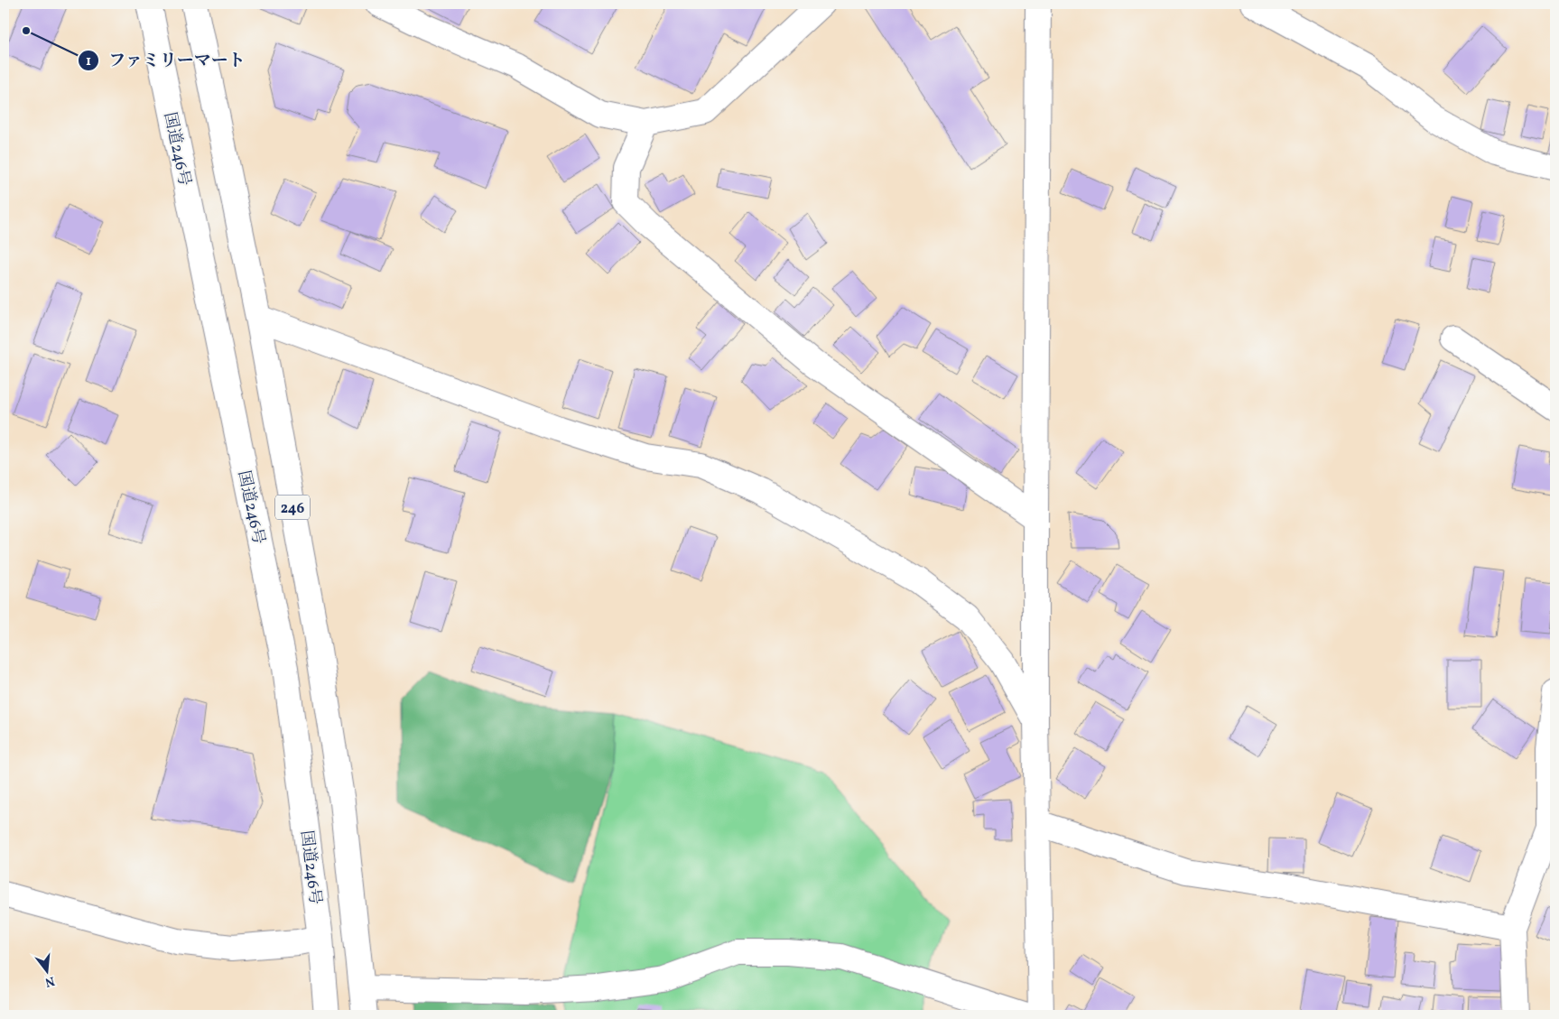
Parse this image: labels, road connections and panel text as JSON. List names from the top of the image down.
{
  "streets": {
    "main road": ["国道246号", "246"]
  },
  "places": ["ファミリーマート"],
  "north": "bottom"
}
